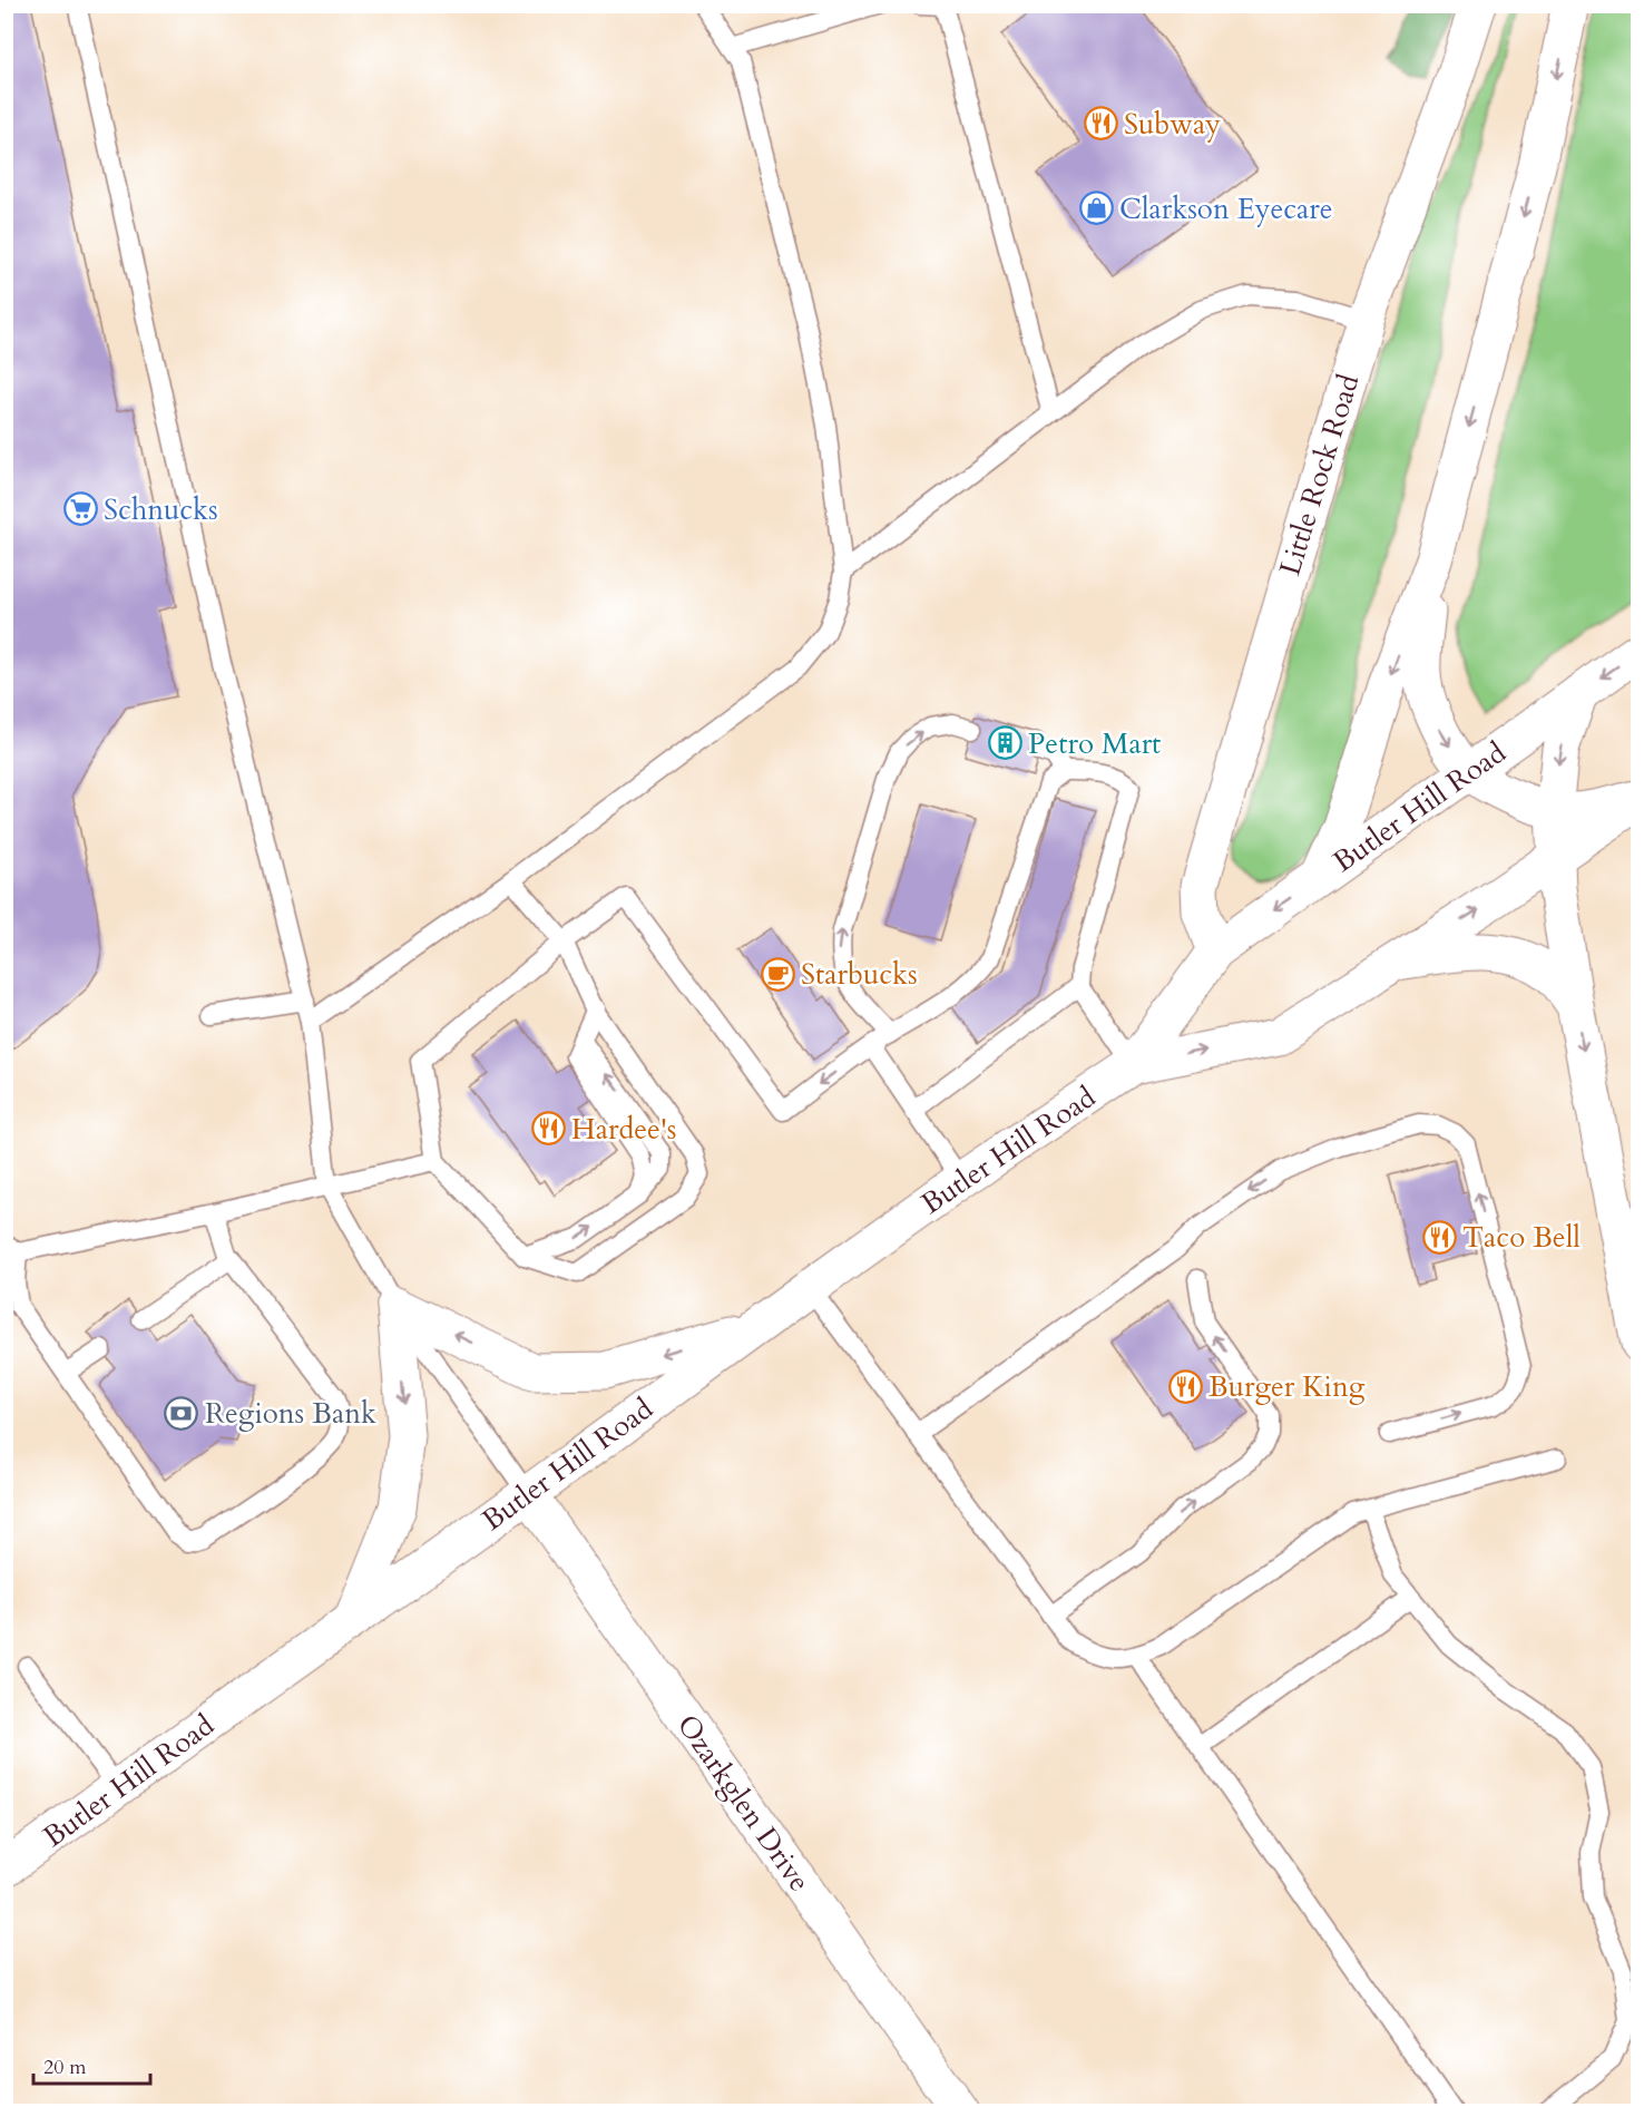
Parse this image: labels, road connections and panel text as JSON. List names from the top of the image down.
{
  "streets": {
    "main road": ["Little Rock Road", "Butler Hill Road", "Ozarkglen Drive"]
  },
  "crossings": [
    ["Little Rock Road", "Butler Hill Road"],
    ["Butler Hill Road", "Ozarkglen Drive"]
  ],
  "places": {
    "restaurant": [
      "Subway",
      "Hardee's",
      "Taco Bell",
      "Burger King"
    ],
    "shop": ["Clarkson Eyecare"],
    "supermarket": ["Schnucks"],
    "building": ["Petro Mart"],
    "cafe": ["Starbucks"],
    "bank": ["Regions Bank"]
  },
  "scale_bar": "20 m"
}
